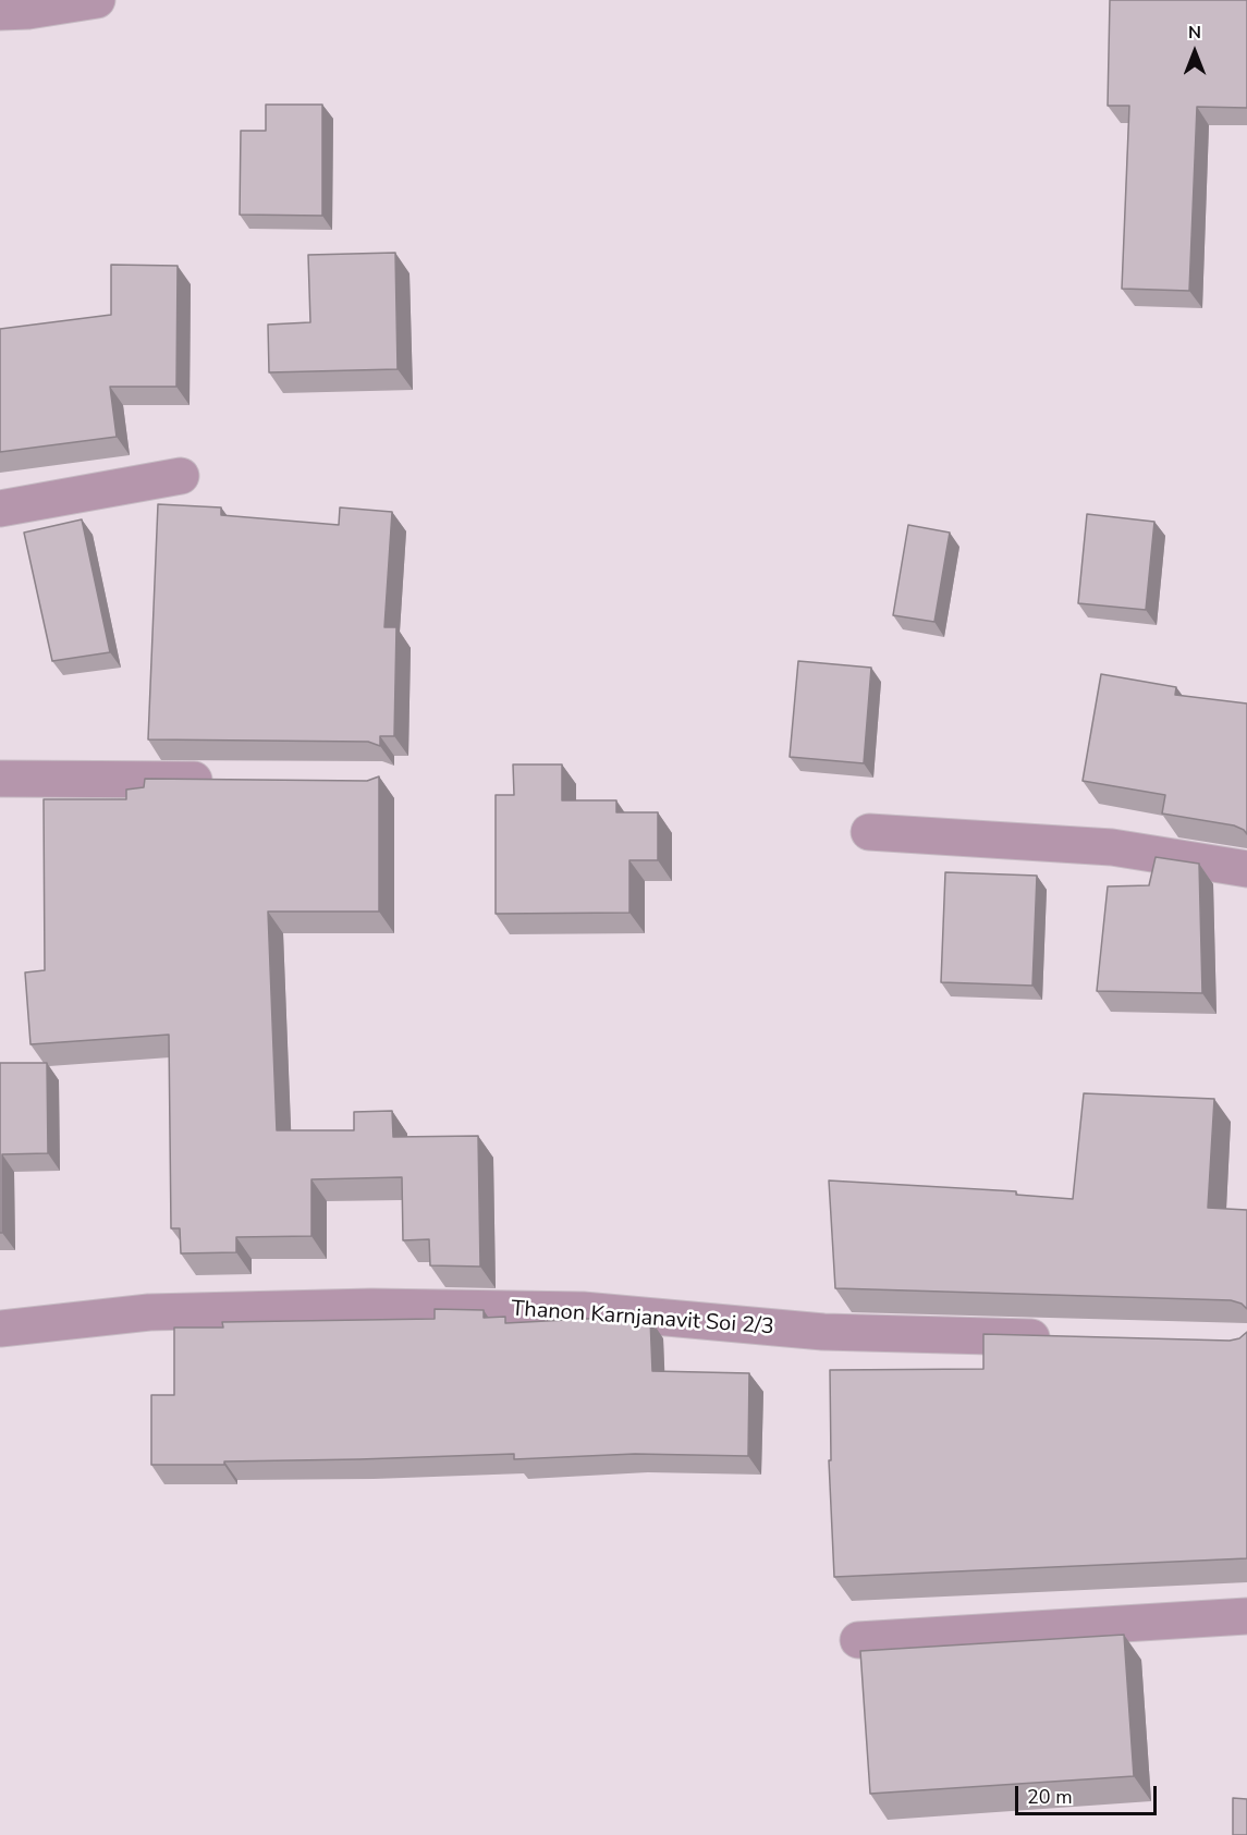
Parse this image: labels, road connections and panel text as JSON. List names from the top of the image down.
{
  "streets": {
    "street": ["Thanon Karnjanavit Soi 2/3"]
  },
  "scale_bar": "20 m",
  "north": "top"
}
